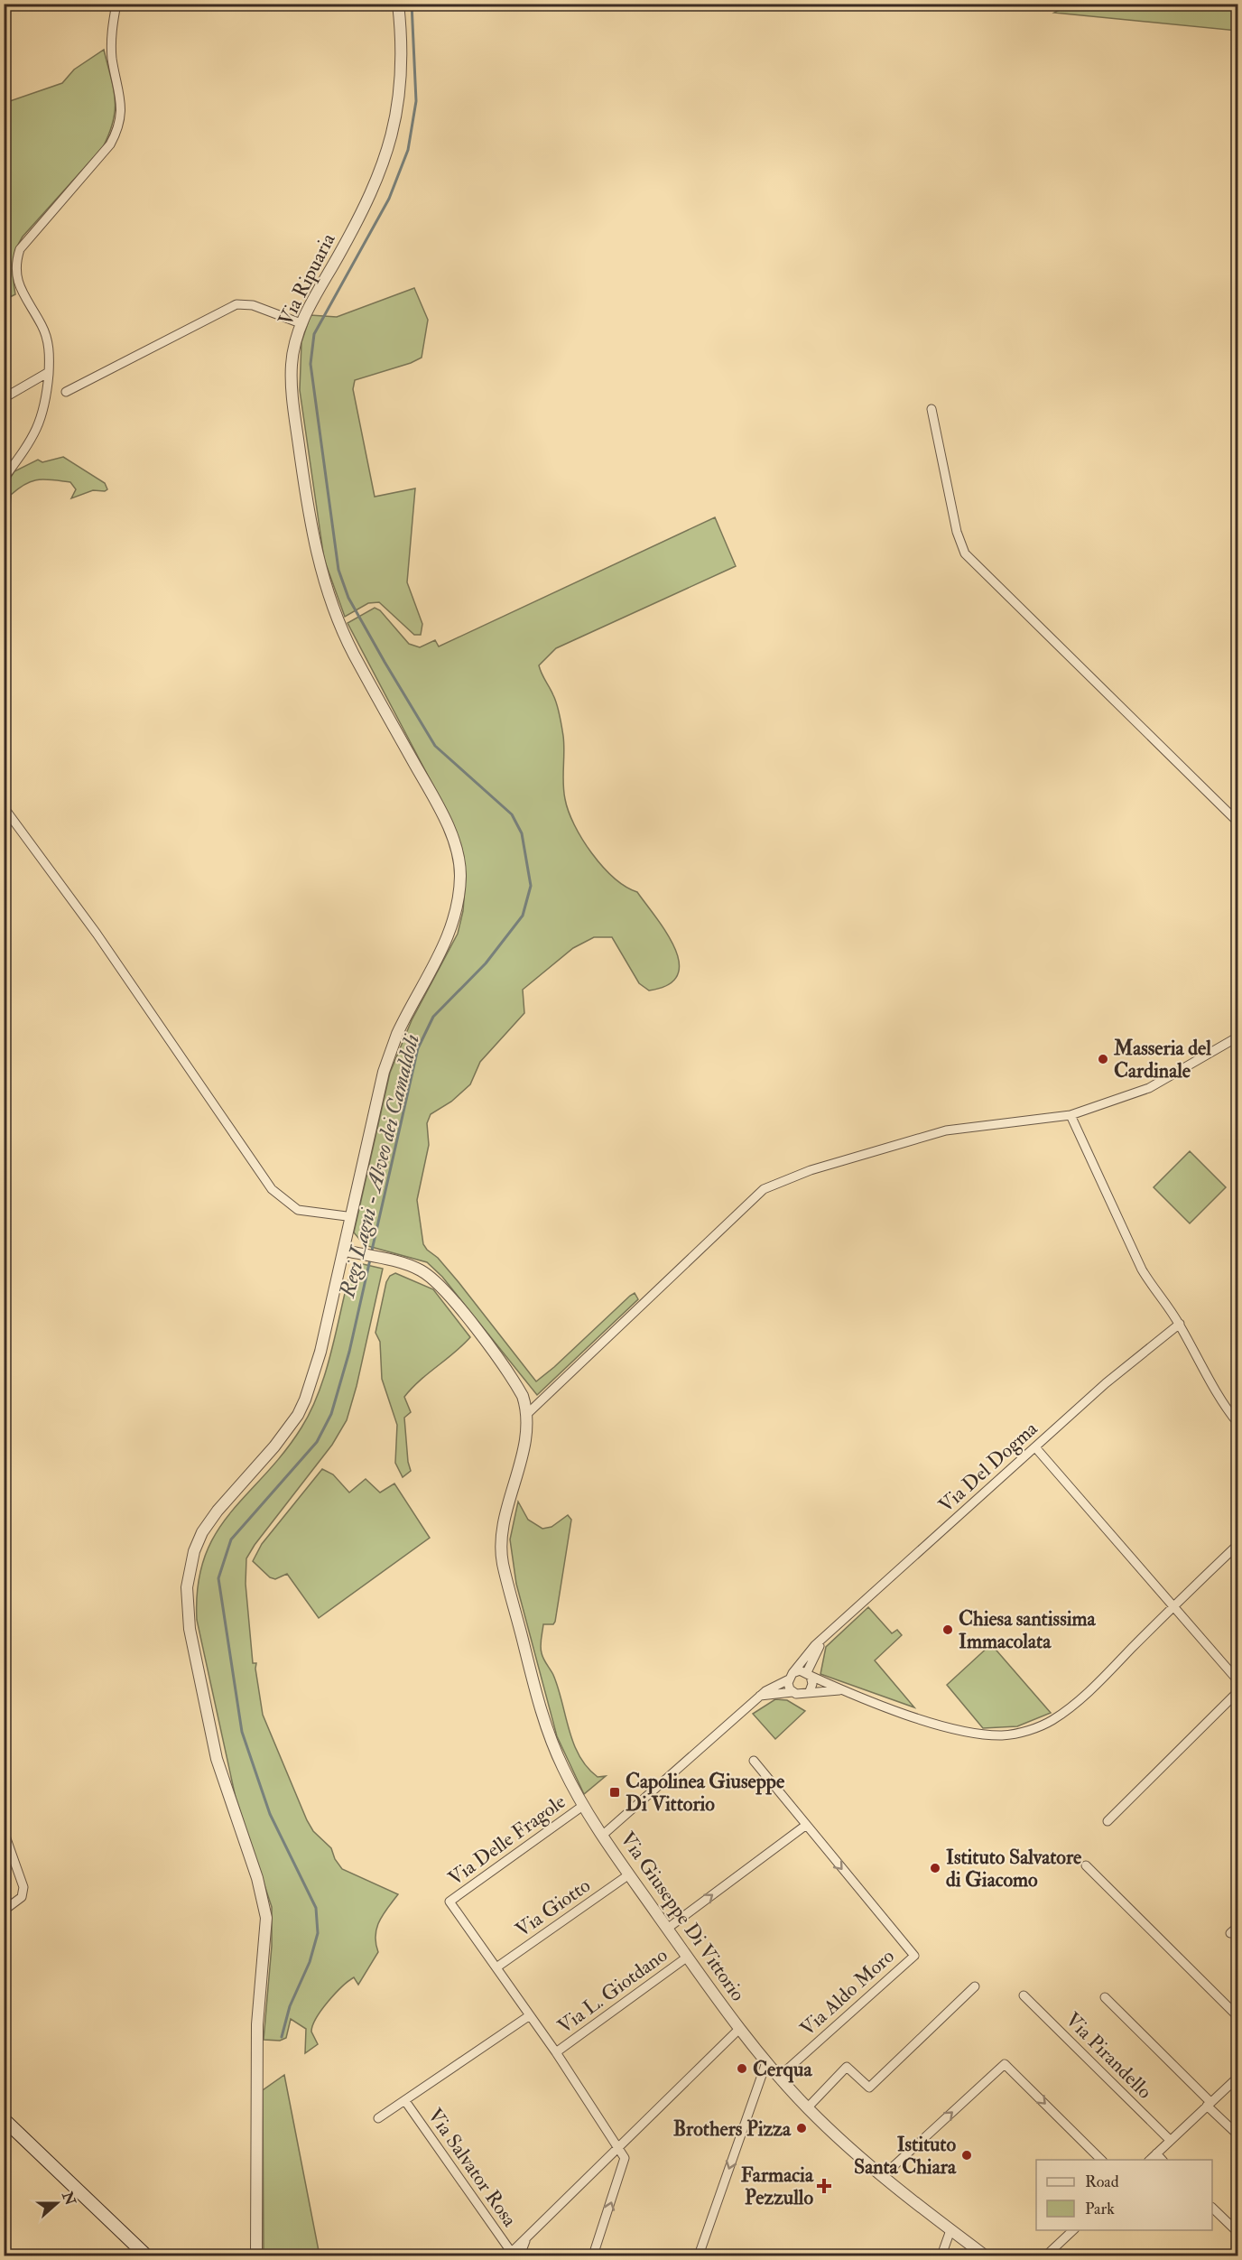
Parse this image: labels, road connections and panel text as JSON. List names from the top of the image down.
{
  "streets": {
    "street": [
      "Via Ripuaria",
      "Via Del Dogma",
      "Via Delle Fragole",
      "Via Giotto",
      "Via Giuseppe Di Vittorio",
      "Via L. Giotdano",
      "Via Aldo Moro",
      "Via Pirandello",
      "Via Salvator Rosa"
    ]
  },
  "crossings": [
    ["Via Ripuaria", "Via Giuseppe Di Vittorio"],
    ["Via Delle Fragole", "Via Giotto"],
    ["Via Delle Fragole", "Via Giuseppe Di Vittorio"],
    ["Via Giotto", "Via Giuseppe Di Vittorio"],
    ["Via Giuseppe Di Vittorio", "Via L. Giotdano"],
    ["Via Giuseppe Di Vittorio", "Via Aldo Moro"],
    ["Via Giuseppe Di Vittorio", "Via Salvator Rosa"]
  ],
  "water": ["Regi Lagni - Alveo dei Camaldoli"],
  "places": {
    "other": [
      "Masseria del Cardinale",
      "Chiesa santissima Immacolata",
      "Istituto Salvatore di Giacomo",
      "Cerqua",
      "Brothers Pizza",
      "Istituto Santa Chiara"
    ],
    "transit": ["Capolinea Giuseppe Di Vittorio"],
    "health": ["Farmacia Pezzullo"]
  },
  "legend": ["Road", "Park"],
  "north": "right"
}
